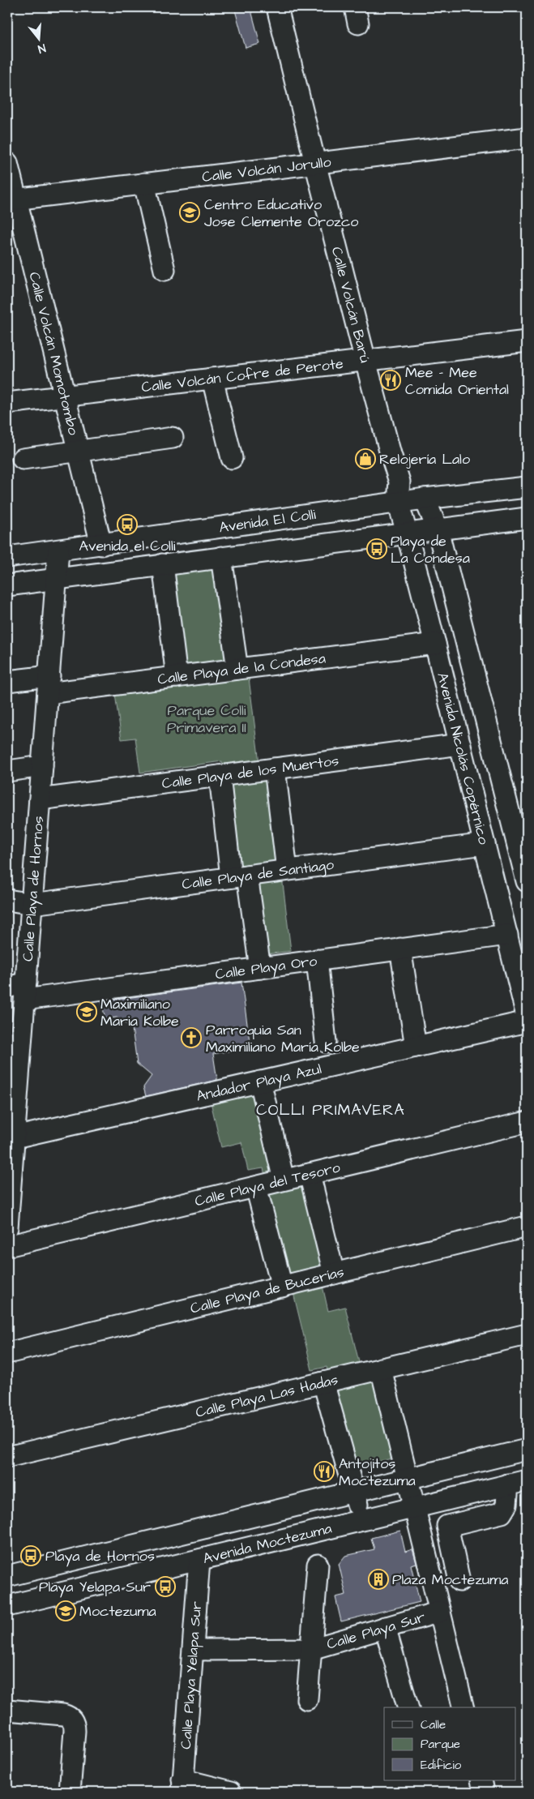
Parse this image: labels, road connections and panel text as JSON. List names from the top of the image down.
{
  "streets": {
    "street": [
      "Calle Volcán Jorullo",
      "Calle Volcán Barú",
      "Calle Volcán Momotombo",
      "Calle Volcán Cofre de Perote",
      "Avenida El Colli",
      "Calle Playa de la Condesa",
      "Avenida Nicolás Copérnico",
      "Calle Playa de los Muertos",
      "Calle Playa de Santiago",
      "Calle Playa de Hornos",
      "Calle Playa Oro",
      "Andador Playa Azul",
      "Calle Playa del Tesoro",
      "Calle Playa de Bucerías",
      "Calle Playa Las Hadas",
      "Avenida Moctezuma",
      "Calle Playa Sur",
      "Calle Playa Yelapa Sur"
    ]
  },
  "crossings": [
    ["Calle Volcán Jorullo", "Calle Volcán Barú"],
    ["Calle Volcán Jorullo", "Calle Volcán Momotombo"],
    ["Calle Volcán Barú", "Calle Volcán Cofre de Perote"],
    ["Calle Volcán Barú", "Avenida El Colli"],
    ["Calle Volcán Barú", "Avenida Nicolás Copérnico"],
    ["Calle Volcán Momotombo", "Calle Volcán Cofre de Perote"],
    ["Calle Volcán Momotombo", "Avenida El Colli"],
    ["Avenida El Colli", "Avenida Nicolás Copérnico"],
    ["Avenida El Colli", "Calle Playa de Hornos"],
    ["Calle Playa de la Condesa", "Avenida Nicolás Copérnico"],
    ["Calle Playa de la Condesa", "Calle Playa de Hornos"],
    ["Avenida Nicolás Copérnico", "Calle Playa de los Muertos"],
    ["Avenida Nicolás Copérnico", "Calle Playa de Santiago"],
    ["Avenida Nicolás Copérnico", "Calle Playa Oro"],
    ["Calle Playa de los Muertos", "Calle Playa de Hornos"],
    ["Calle Playa de Santiago", "Calle Playa de Hornos"],
    ["Calle Playa de Hornos", "Calle Playa Oro"],
    ["Calle Playa de Hornos", "Andador Playa Azul"],
    ["Avenida Moctezuma", "Calle Playa Yelapa Sur"],
    ["Calle Playa Sur", "Calle Playa Yelapa Sur"]
  ],
  "districts": ["COLLI PRIMAVERA"],
  "parks": ["Parque Colli Primavera II"],
  "places": {
    "school or university": ["Centro Educativo Jose Clemente Orozco", "Maximiliano Maria Kolbe", "Moctezuma"],
    "restaurant": ["Mee - Mee Comida Oriental", "Antojitos Moctezuma"],
    "shop": ["Relojería Lalo"],
    "bus stop": [
      "Avenida el Colli",
      "Playa de La Condesa",
      "Playa de Hornos",
      "Playa Yelapa Sur"
    ],
    "church": ["Parroquia San Maximiliano María Kolbe"],
    "building": ["Plaza Moctezuma"]
  },
  "legend": ["Calle", "Parque", "Edificio"],
  "north": "bottom"
}
